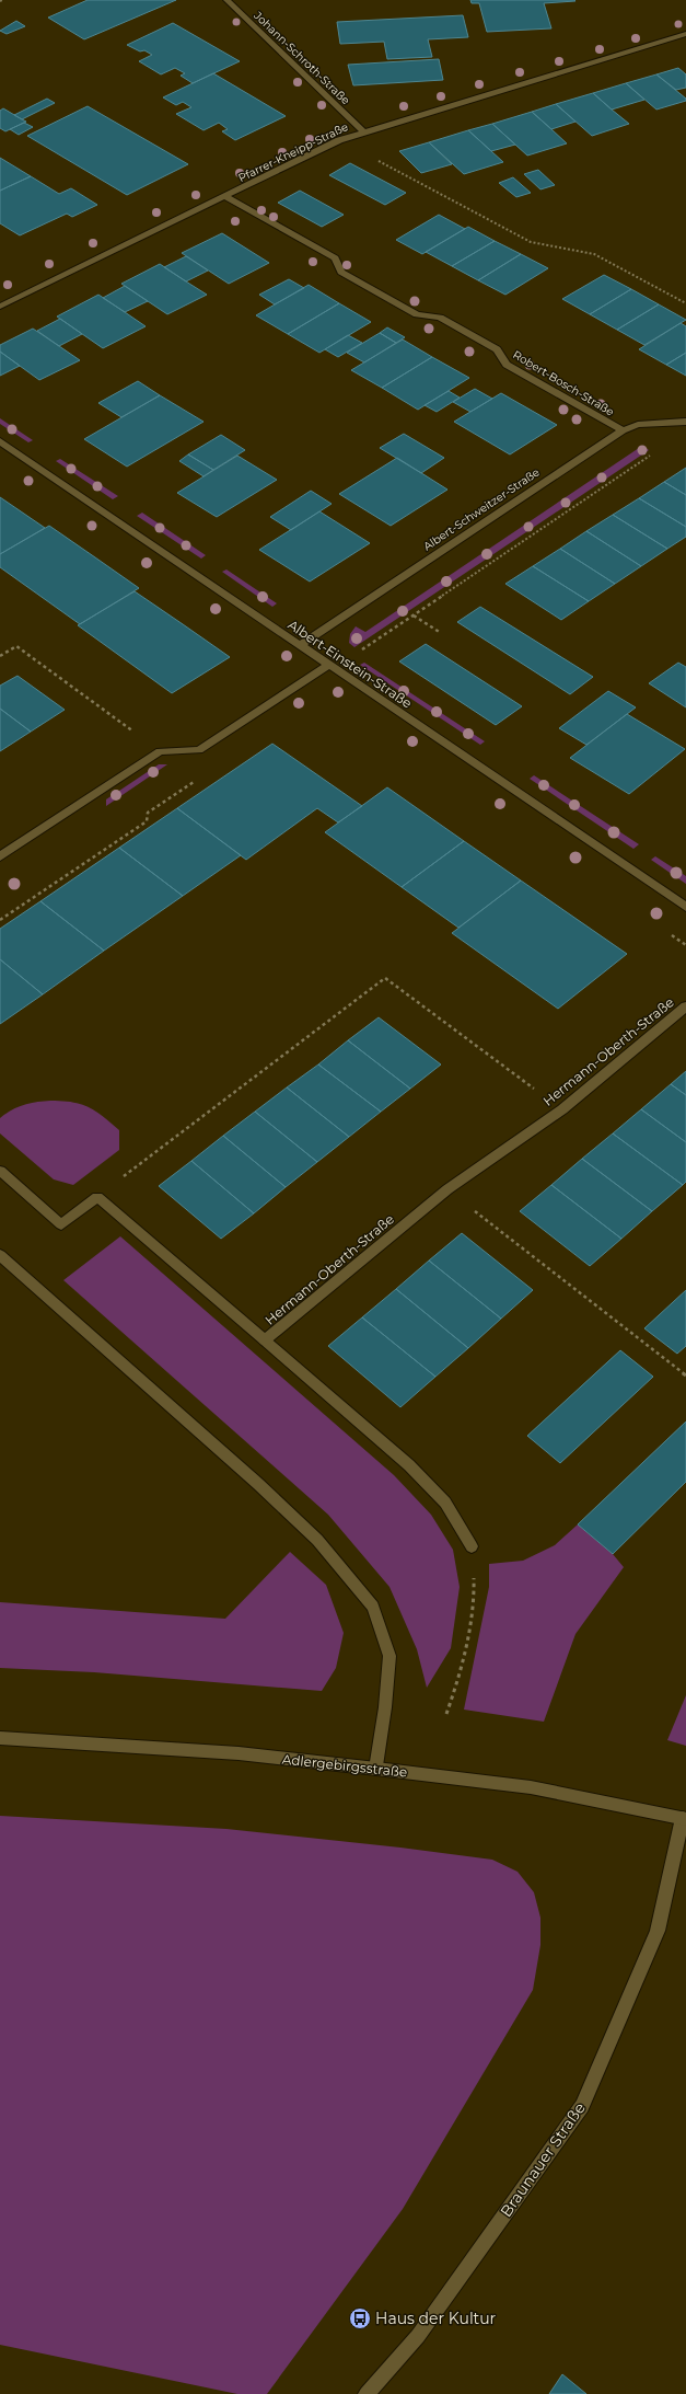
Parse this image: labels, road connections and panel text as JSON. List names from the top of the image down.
{
  "streets": {
    "street": [
      "Johann-Schroth-Straße",
      "Pfarrer-Kneipp-Straße",
      "Robert-Bosch-Straße",
      "Albert-Schweitzer-Straße",
      "Albert-Einstein-Straße",
      "Hermann-Oberth-Straße",
      "Adlergebirgsstraße",
      "Braunauer Straße"
    ]
  },
  "crossings": [
    ["Johann-Schroth-Straße", "Pfarrer-Kneipp-Straße"],
    ["Pfarrer-Kneipp-Straße", "Robert-Bosch-Straße"],
    ["Robert-Bosch-Straße", "Albert-Schweitzer-Straße"],
    ["Albert-Schweitzer-Straße", "Albert-Einstein-Straße"],
    ["Adlergebirgsstraße", "Braunauer Straße"]
  ],
  "places": {
    "bus stop": ["Haus der Kultur"]
  }
}
